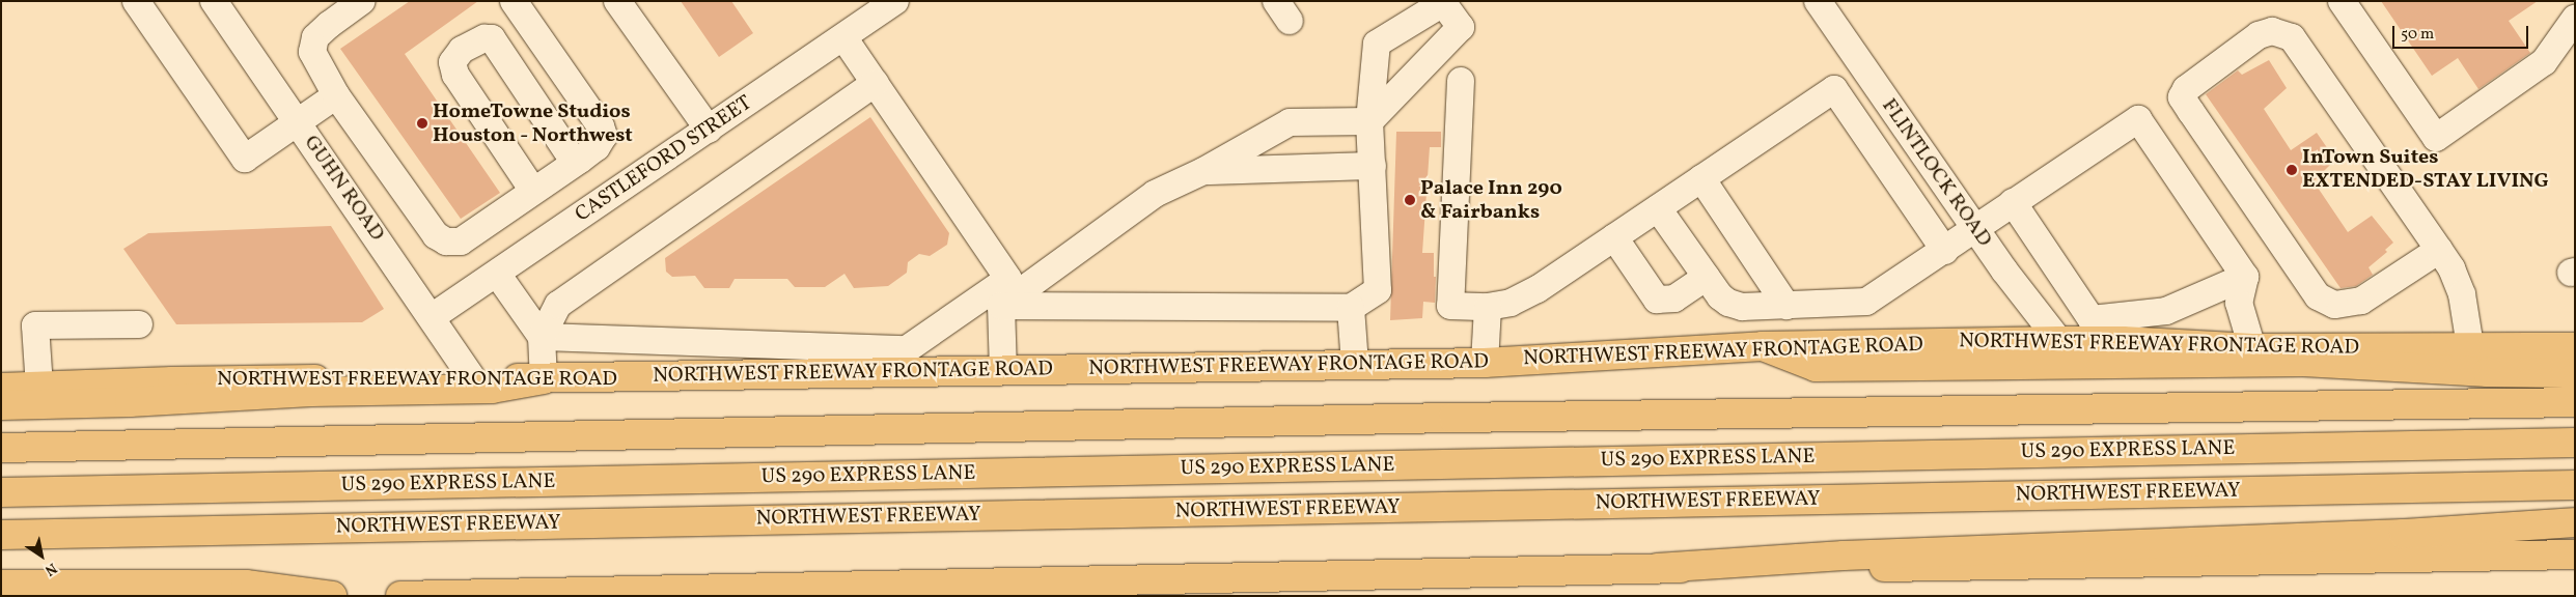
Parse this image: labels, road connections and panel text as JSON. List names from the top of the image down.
{
  "streets": {
    "main road": ["NORTHWEST FREEWAY FRONTAGE ROAD", "US 290 EXPRESS LANE", "NORTHWEST FREEWAY"],
    "street": ["CASTLEFORD STREET", "FLINTLOCK ROAD", "GUHN ROAD"]
  },
  "crossings": [
    ["CASTLEFORD STREET", "GUHN ROAD"],
    ["FLINTLOCK ROAD", "NORTHWEST FREEWAY FRONTAGE ROAD"],
    ["GUHN ROAD", "NORTHWEST FREEWAY FRONTAGE ROAD"]
  ],
  "places": ["HomeTowne Studios Houston - Northwest", "InTown Suites EXTENDED-STAY LIVING", "Palace Inn 290 & Fairbanks"],
  "scale_bar": "50 m",
  "north": "bottom right"
}
